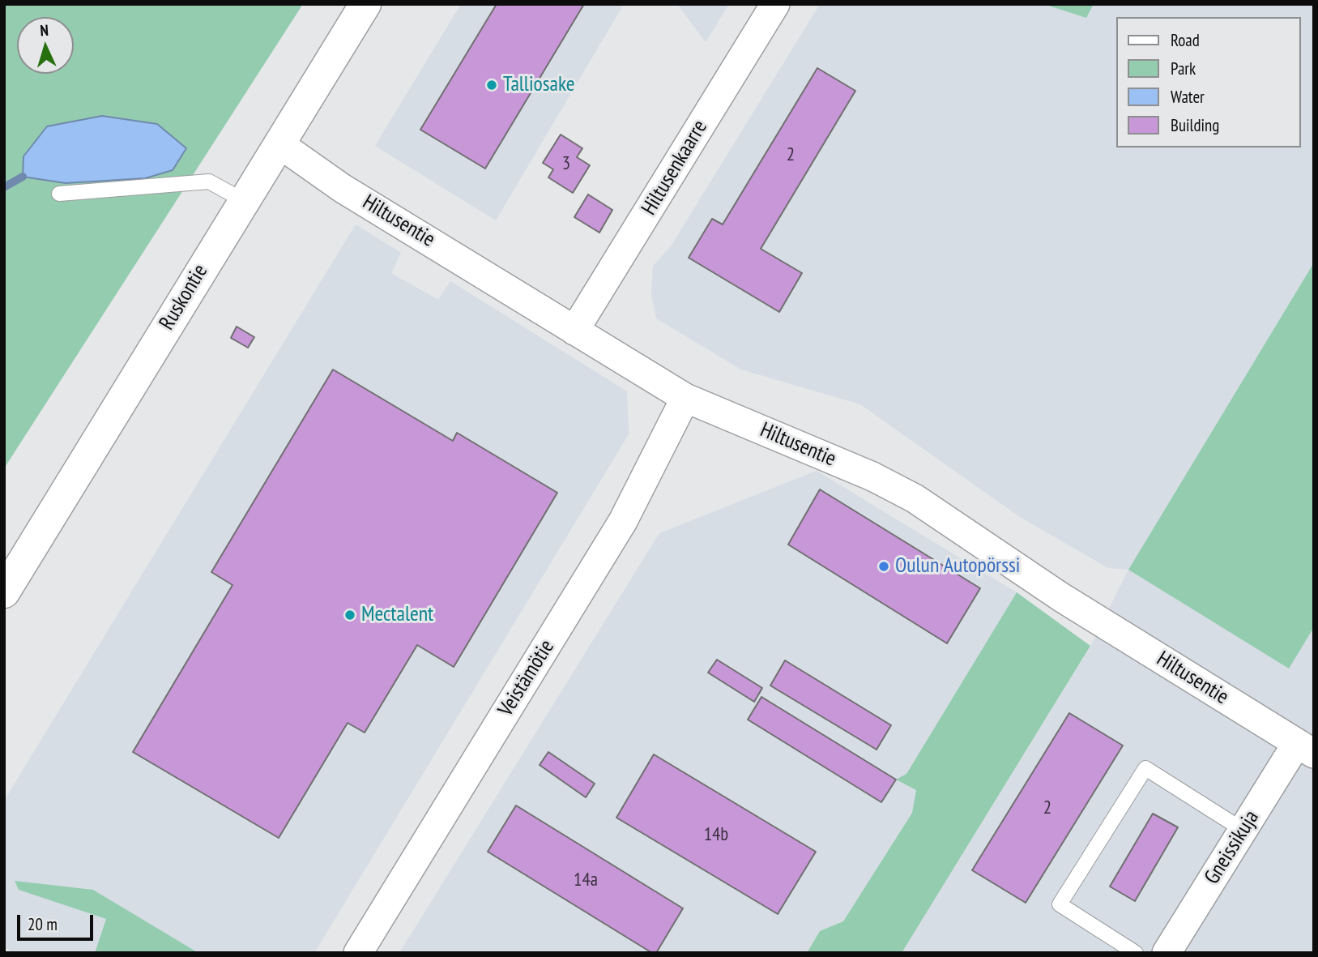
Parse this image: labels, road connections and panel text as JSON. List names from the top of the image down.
{
  "streets": {
    "main road": ["Ruskontie"],
    "street": [
      "Hiltusenkaarre",
      "Hiltusentie",
      "Veistämötie",
      "Gneissikuja"
    ]
  },
  "crossings": [
    ["Hiltusenkaarre", "Hiltusentie"],
    ["Hiltusentie", "Ruskontie"],
    ["Hiltusentie", "Veistämötie"],
    ["Hiltusentie", "Gneissikuja"]
  ],
  "places": ["Talliosake", "Oulun Autopörssi", "Mectalent"],
  "house_numbers": [
    "2",
    "3",
    "2",
    "14b",
    "14a"
  ],
  "legend": [
    "Road",
    "Park",
    "Water",
    "Building"
  ],
  "scale_bar": "20 m",
  "north": "top"
}
